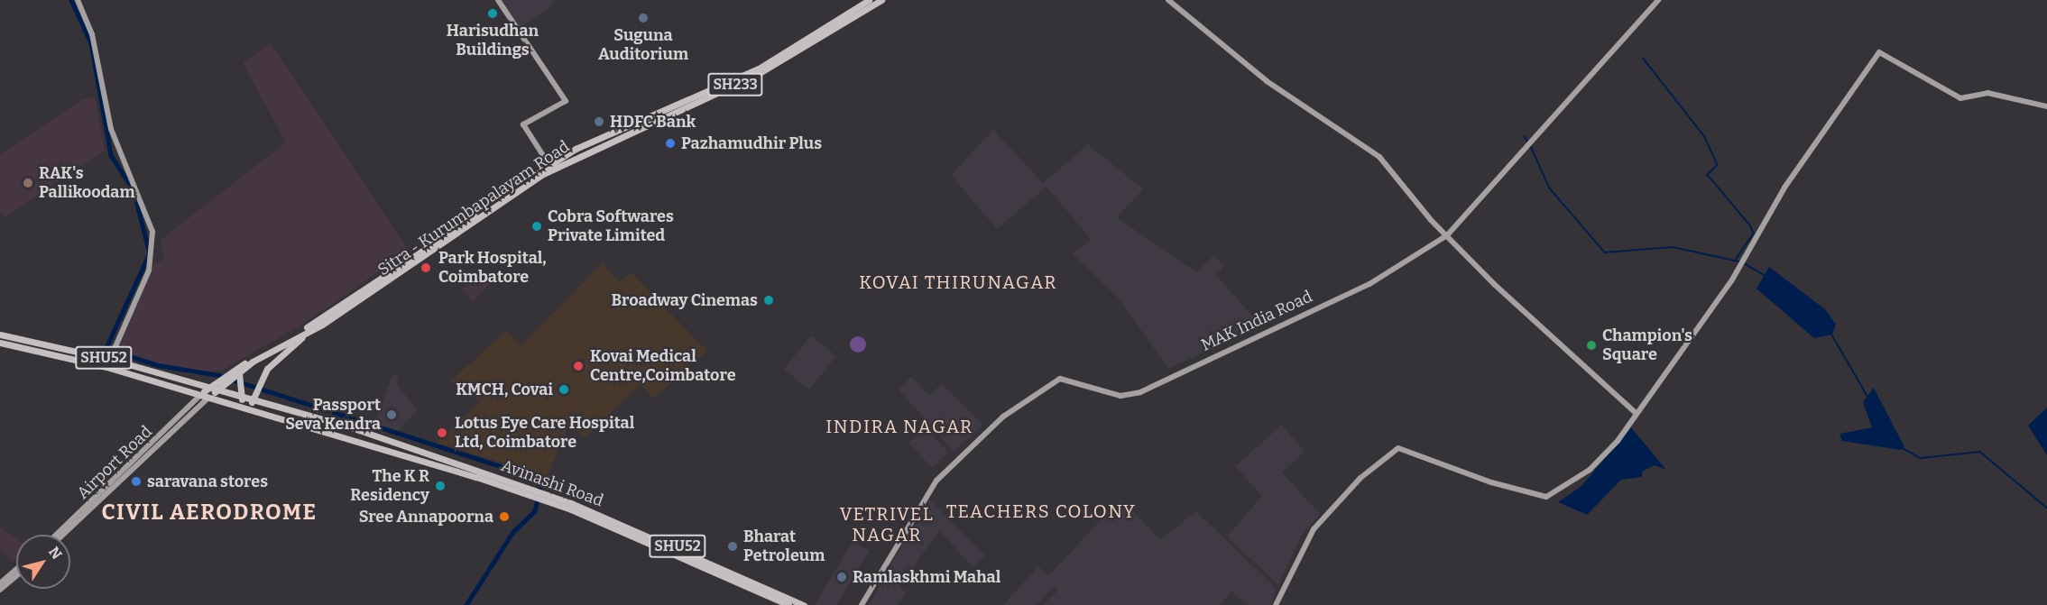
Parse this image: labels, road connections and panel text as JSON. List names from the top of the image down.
{
  "streets": {
    "main road": [
      "SH233",
      "Sitra - Kurumbapalayam Road",
      "SHU52",
      "Avinashi Road"
    ],
    "street": ["MAK India Road", "Airport Road"]
  },
  "crossings": [
    ["Sitra - Kurumbapalayam Road", "Airport Road"],
    ["Sitra - Kurumbapalayam Road", "Avinashi Road"],
    ["Airport Road", "Avinashi Road"]
  ],
  "districts": [
    "KOVAI THIRUNAGAR",
    "INDIRA NAGAR",
    "TEACHERS COLONY",
    "CIVIL AERODROME",
    "VETRIVEL NAGAR"
  ],
  "places": [
    "Harisudhan Buildings",
    "Suguna Auditorium",
    "HDFC Bank",
    "Pazhamudhir Plus",
    "RAK's Pallikoodam",
    "Cobra Softwares Private Limited",
    "Park Hospital, Coimbatore",
    "Broadway Cinemas",
    "Champion's Square",
    "Kovai Medical Centre,Coimbatore",
    "KMCH, Covai",
    "Passport Seva Kendra",
    "Lotus Eye Care Hospital Ltd, Coimbatore",
    "saravana stores",
    "The K R Residency",
    "Sree Annapoorna",
    "Bharat Petroleum",
    "Ramlaskhmi Mahal"
  ],
  "north": "top right"
}
